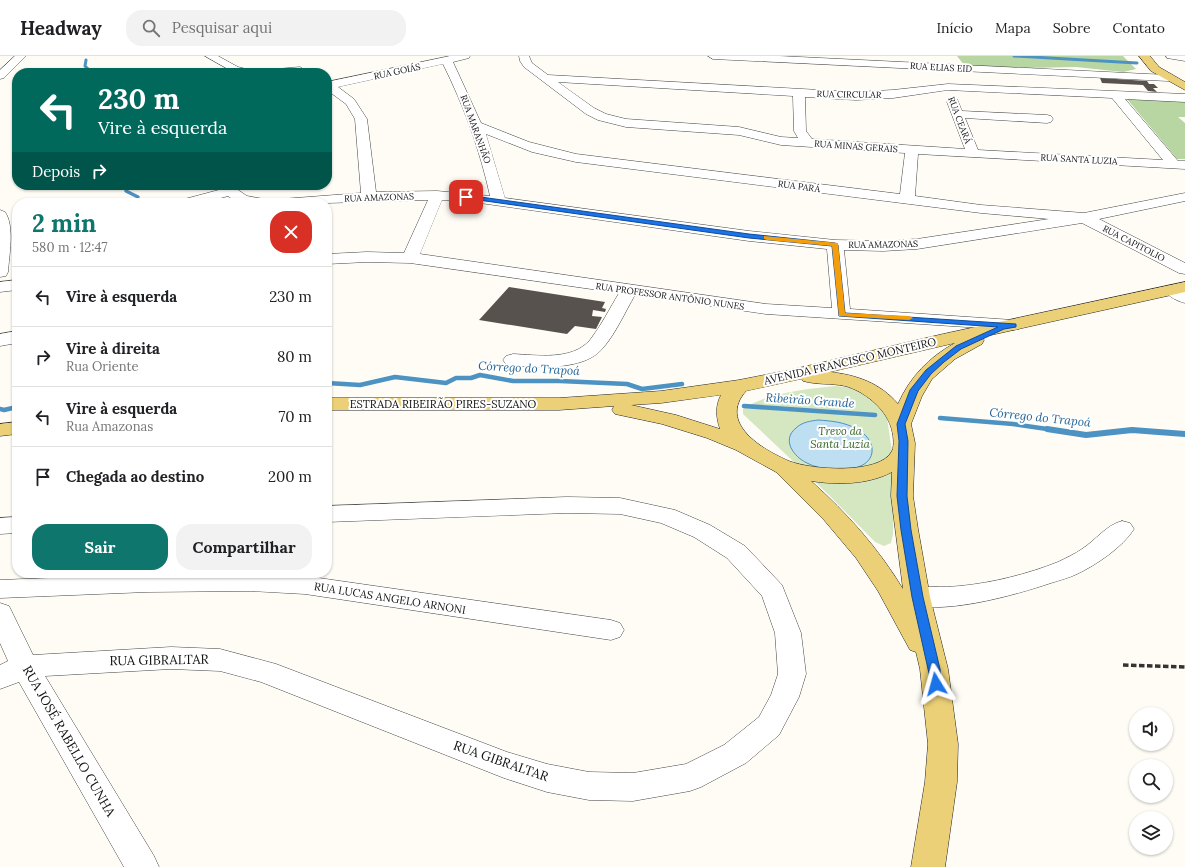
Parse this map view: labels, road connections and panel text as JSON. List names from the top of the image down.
{
  "streets": {
    "main road": ["AVENIDA FRANCISCO MONTEIRO", "ESTRADA RIBEIRÃO PIRES-SUZANO"],
    "street": [
      "RUA ELIAS EID",
      "RUA GOIÁS",
      "RUA CIRCULAR",
      "RUA CEARÁ",
      "RUA MARANHÃO",
      "RUA MINAS GERAIS",
      "RUA SANTA LUZIA",
      "RUA PARÁ",
      "RUA AMAZONAS",
      "RUA CAPITOLIO",
      "RUA PROFESSOR ANTÔNIO NUNES",
      "RUA LUCAS ANGELO ARNONI",
      "RUA GIBRALTAR",
      "RUA JOSÉ RABELLO CUNHA"
    ]
  },
  "crossings": [
    ["RUA GOIÁS", "RUA MARANHÃO"],
    ["RUA CIRCULAR", "RUA CEARÁ"],
    ["RUA CIRCULAR", "RUA MINAS GERAIS"],
    ["RUA CEARÁ", "RUA MINAS GERAIS"],
    ["RUA CEARÁ", "RUA SANTA LUZIA"],
    ["RUA MARANHÃO", "RUA PARÁ"],
    ["RUA MARANHÃO", "RUA AMAZONAS"],
    ["RUA MINAS GERAIS", "RUA SANTA LUZIA"],
    ["RUA PARÁ", "RUA AMAZONAS"],
    ["RUA PARÁ", "RUA CAPITOLIO"],
    ["RUA AMAZONAS", "RUA CAPITOLIO"],
    ["RUA PROFESSOR ANTÔNIO NUNES", "AVENIDA FRANCISCO MONTEIRO"],
    ["AVENIDA FRANCISCO MONTEIRO", "ESTRADA RIBEIRÃO PIRES-SUZANO"],
    ["RUA GIBRALTAR", "RUA JOSÉ RABELLO CUNHA"]
  ],
  "water": ["Córrego do Trapoá", "Ribeirão Grande"],
  "parks": ["Trevo da Santa Luzia"],
  "page": {
    "header": "Headway",
    "search": "Pesquisar aqui",
    "nav": [
      "Início",
      "Mapa",
      "Sobre",
      "Contato"
    ],
    "turn": ["230 m", "Vire à esquerda"],
    "then": "Depois",
    "heading": ["2 min", "580 m · 12:47"],
    "list": [
      {
        "name": "Vire à esquerda",
        "value": "230 m"
      },
      {
        "name": "Vire à direita",
        "note": "Rua Oriente",
        "value": "80 m"
      },
      {
        "name": "Vire à esquerda",
        "note": "Rua Amazonas",
        "value": "70 m"
      },
      {
        "name": "Chegada ao destino",
        "value": "200 m"
      }
    ],
    "buttons": ["Sair", "Compartilhar"]
  }
}
